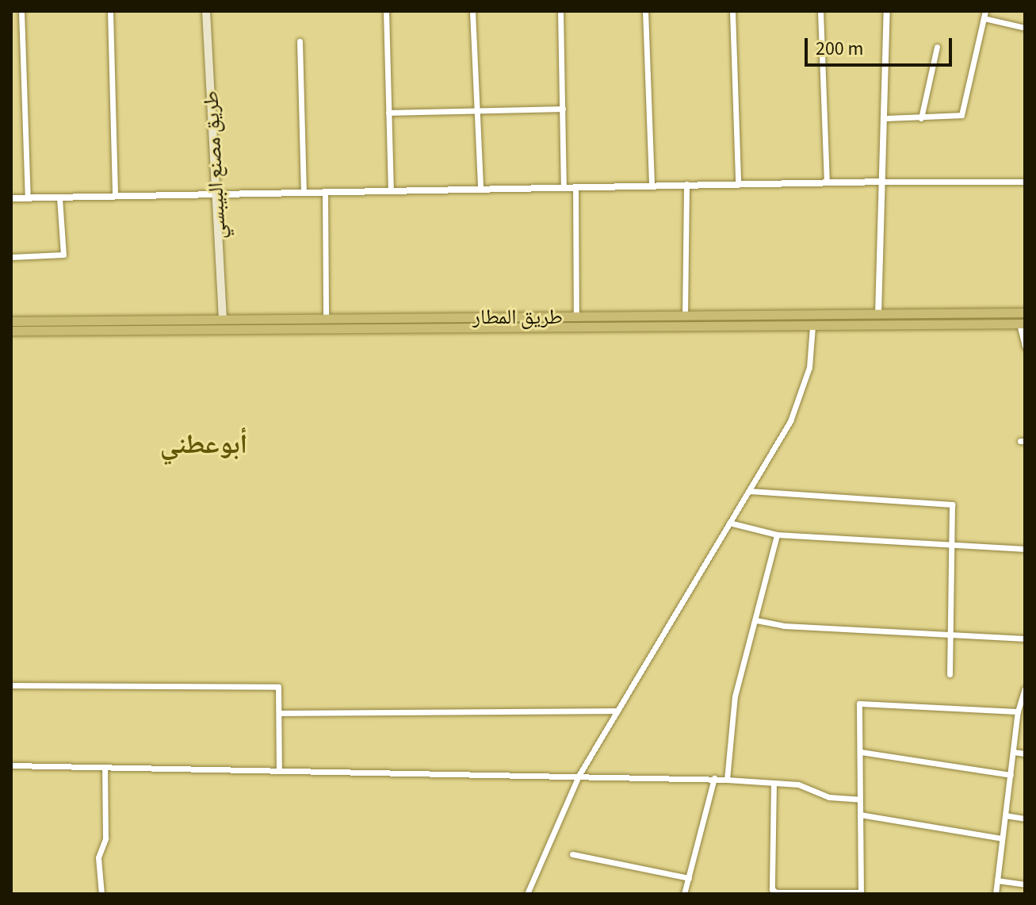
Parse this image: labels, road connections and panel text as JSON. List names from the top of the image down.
{
  "streets": {
    "highway": ["طريق المطار"],
    "main road": ["طريق مصنع البيبسي"]
  },
  "crossings": [
    ["طريق مصنع البيبسي", "طريق المطار"]
  ],
  "districts": ["أبوعطني"],
  "scale_bar": "200 m"
}
